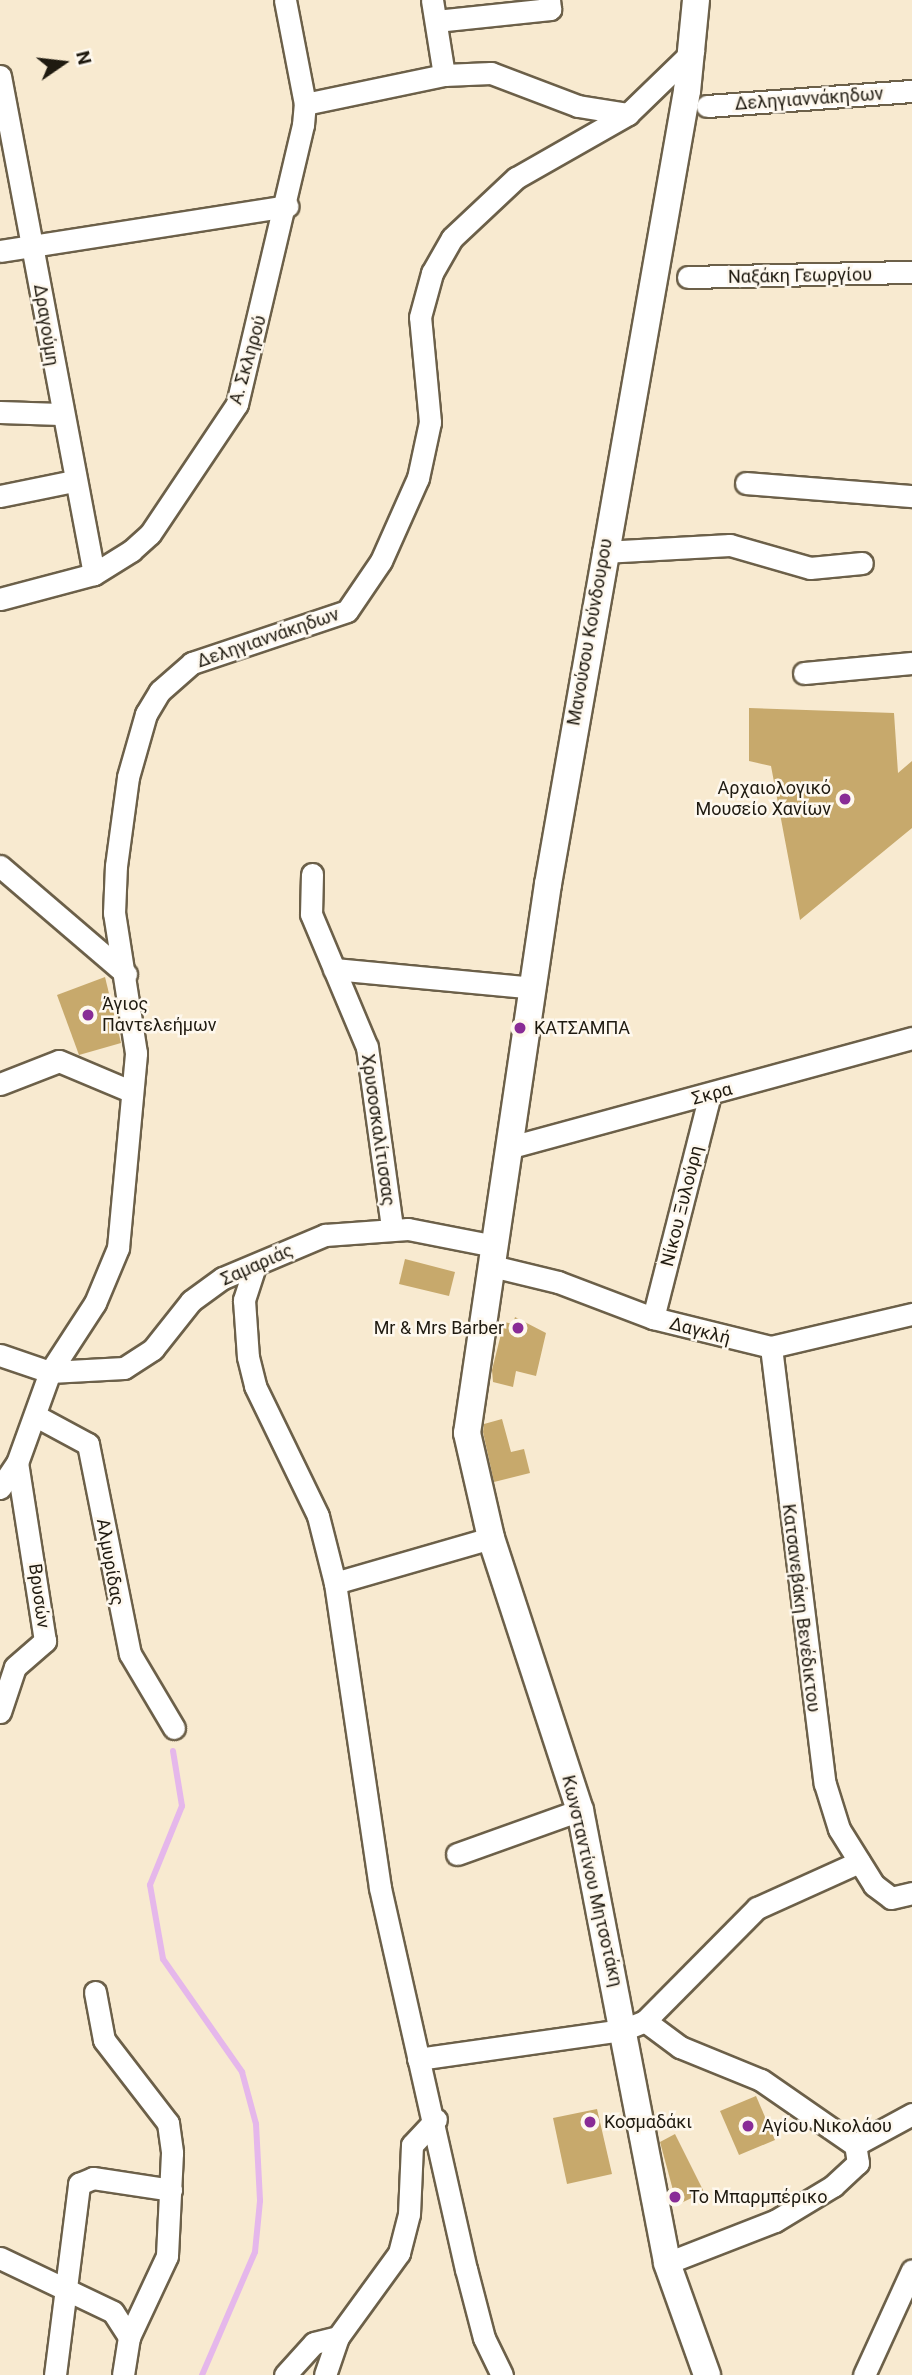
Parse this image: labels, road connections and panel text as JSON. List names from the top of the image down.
{
  "streets": {
    "main road": ["Μανούσου Κούνδουρου", "Κωνσταντίνου Μητσοτάκη"],
    "street": [
      "Δεληγιαννάκηδων",
      "Ναξάκη Γεωργίου",
      "Δραγούμη",
      "Α. Σκληρού",
      "Σκρα",
      "Χρυσοσκαλίτισσας",
      "Νίκου Ξυλούρη",
      "Σαμαριάς",
      "Δαγκλή",
      "Αλμυρίδας",
      "Βρυσών",
      "Κατσανεβάκη Βενέδικτου"
    ]
  },
  "crossings": [
    ["Δεληγιαννάκηδων", "Μανούσου Κούνδουρου"],
    ["Δεληγιαννάκηδων", "Σαμαριάς"],
    ["Δεληγιαννάκηδων", "Αλμυρίδας"],
    ["Δεληγιαννάκηδων", "Βρυσών"],
    ["Δραγούμη", "Α. Σκληρού"],
    ["Μανούσου Κούνδουρου", "Σκρα"],
    ["Μανούσου Κούνδουρου", "Σαμαριάς"],
    ["Μανούσου Κούνδουρου", "Δαγκλή"],
    ["Μανούσου Κούνδουρου", "Κωνσταντίνου Μητσοτάκη"],
    ["Σκρα", "Νίκου Ξυλούρη"],
    ["Χρυσοσκαλίτισσας", "Σαμαριάς"],
    ["Νίκου Ξυλούρη", "Δαγκλή"],
    ["Σαμαριάς", "Δαγκλή"],
    ["Σαμαριάς", "Κωνσταντίνου Μητσοτάκη"],
    ["Δαγκλή", "Κατσανεβάκη Βενέδικτου"],
    ["Δαγκλή", "Κωνσταντίνου Μητσοτάκη"]
  ],
  "places": [
    "Αρχαιολογικό Μουσείο Χανίων",
    "Άγιος Παντελεήμων",
    "ΚΑΤΣΑΜΠΑ",
    "Mr & Mrs Barber",
    "Κοσμαδάκι",
    "Αγίου Νικολάου",
    "Το Μπαρμπέρικο"
  ],
  "north": "right"
}
